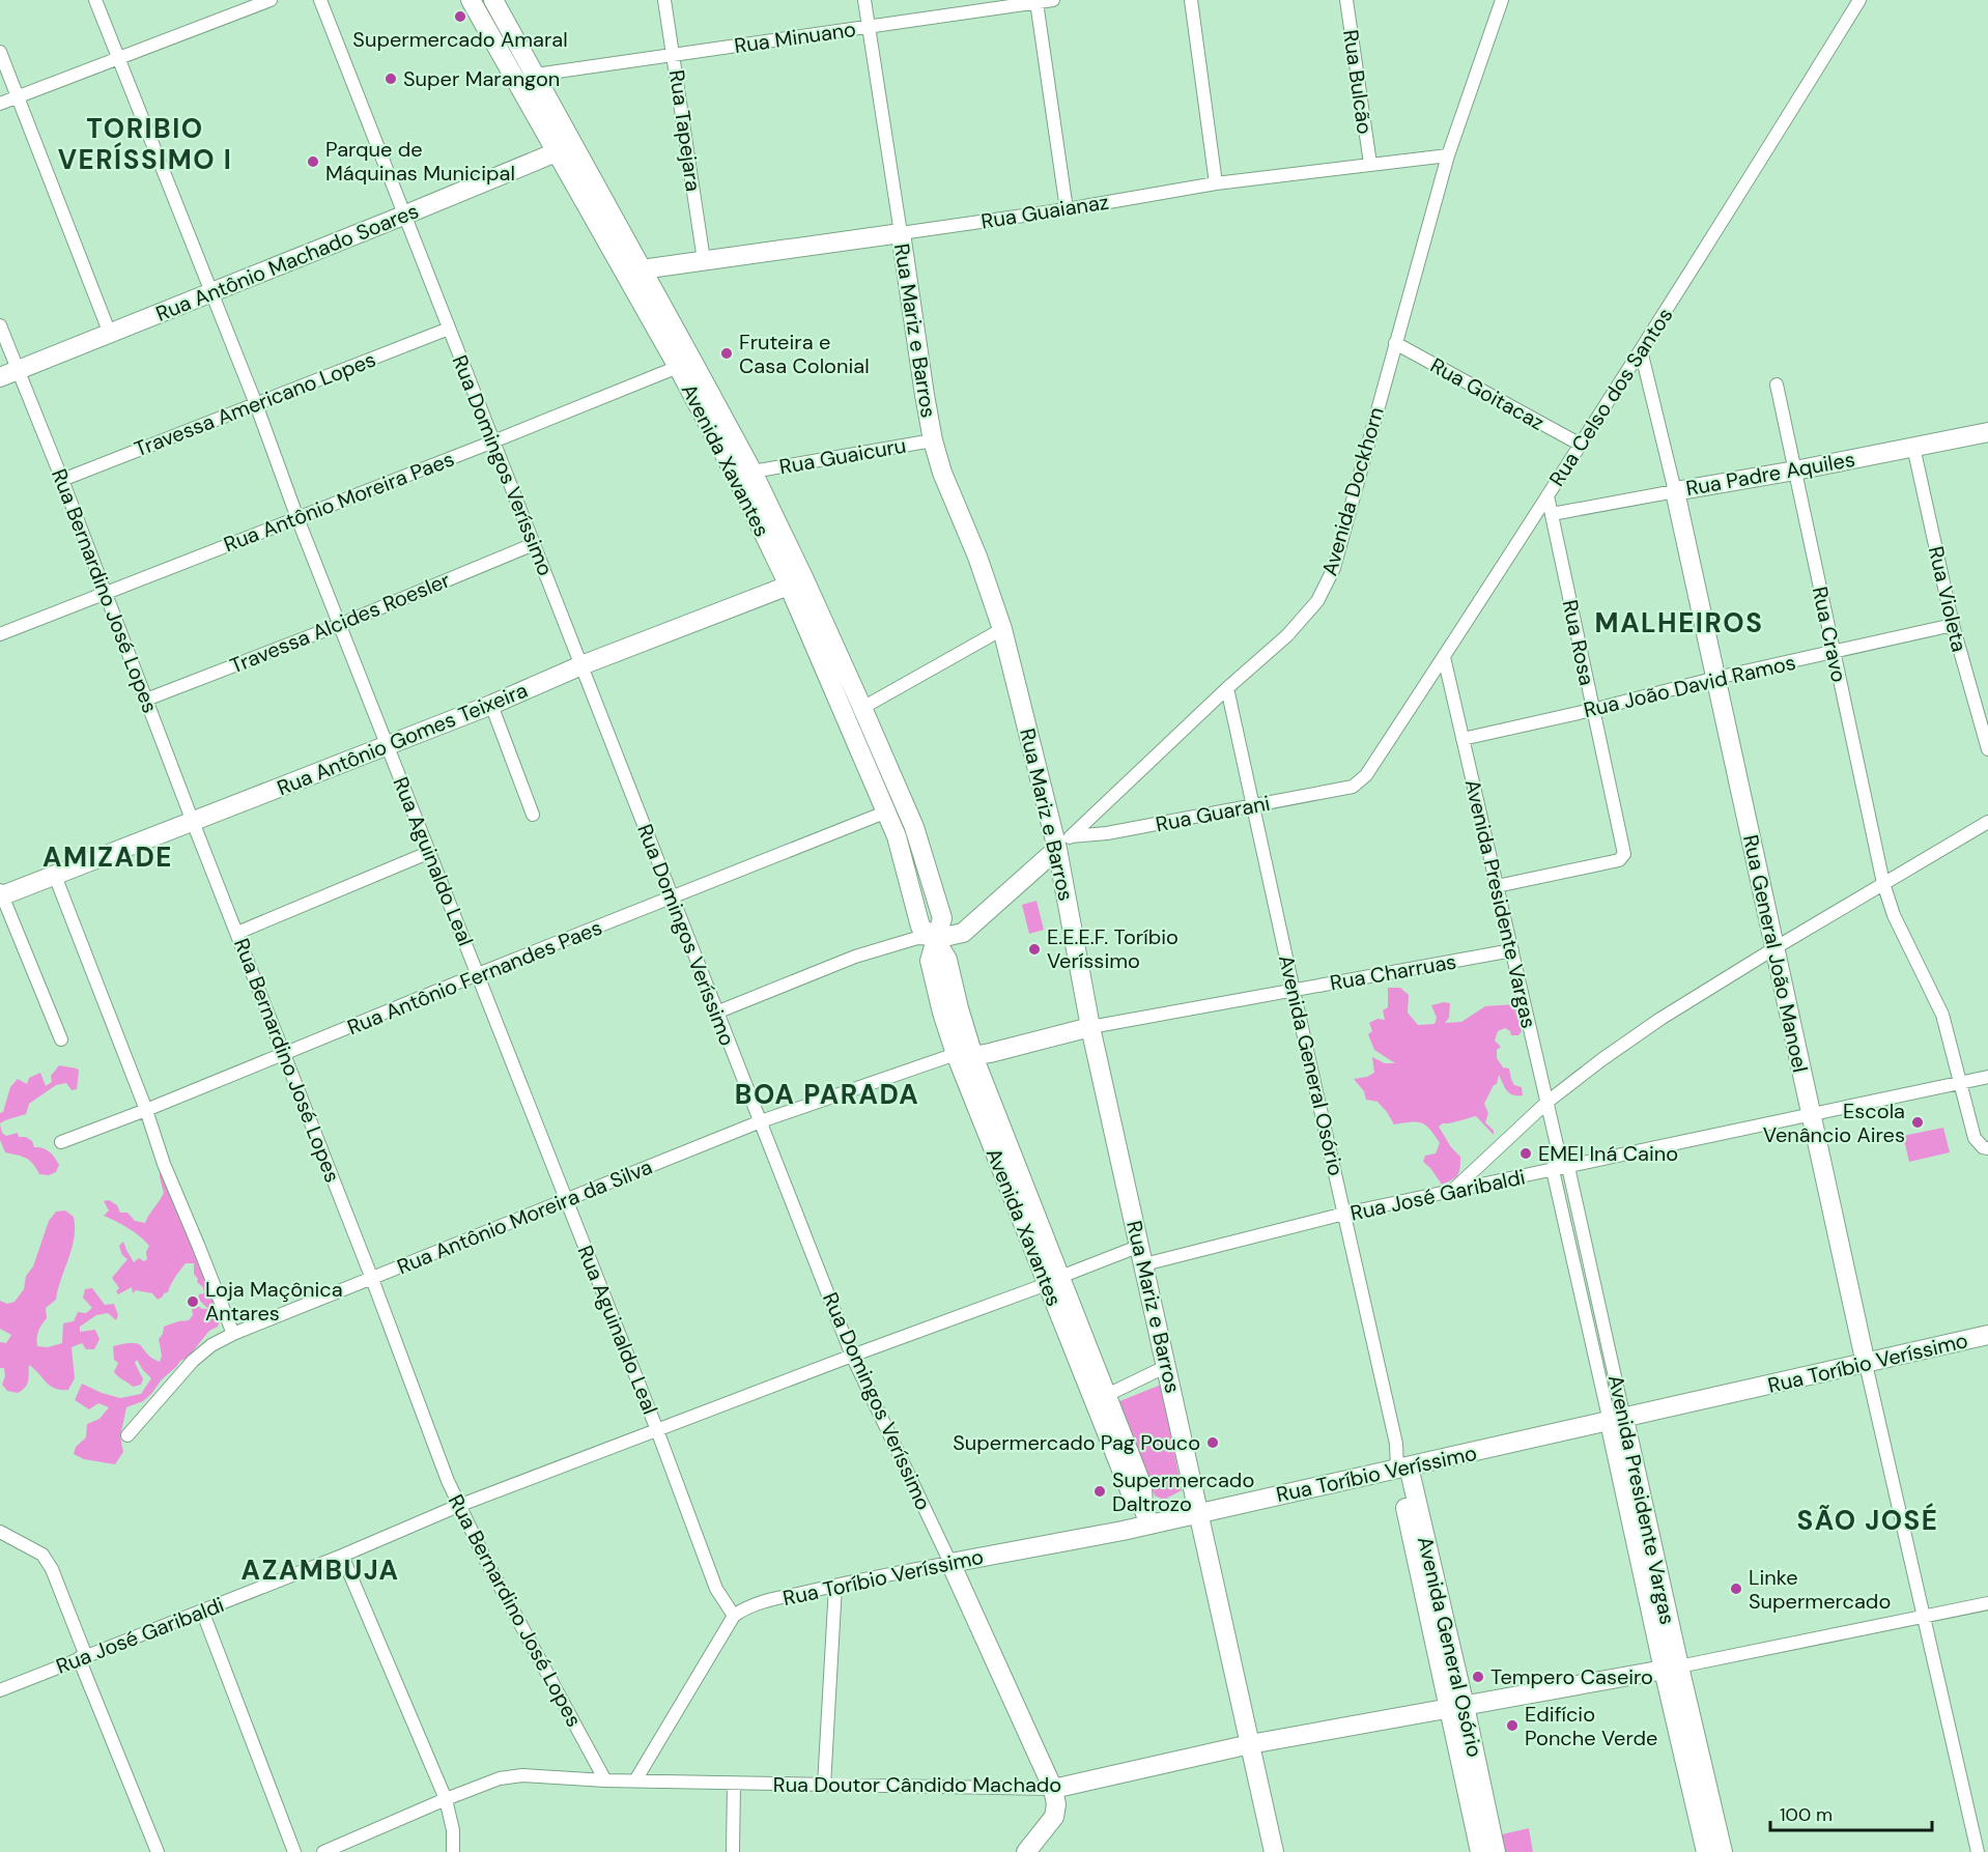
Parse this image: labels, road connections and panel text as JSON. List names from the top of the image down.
{
  "streets": {
    "street": [
      "Rua Minuano",
      "Rua Bulcão",
      "Rua Tapejara",
      "Rua Guaianaz",
      "Rua Antônio Machado Soares",
      "Rua Mariz e Barros",
      "Rua Goitacaz",
      "Rua Celso dos Santos",
      "Travessa Americano Lopes",
      "Rua Guaicuru",
      "Avenida Xavantes",
      "Rua Domingos Veríssimo",
      "Rua Padre Aquiles",
      "Avenida Dockhorn",
      "Rua Antônio Moreira Paes",
      "Rua Bernardino José Lopes",
      "Rua Violeta",
      "Travessa Alcides Roesler",
      "Rua Cravo",
      "Rua Rosa",
      "Rua João David Ramos",
      "Rua Antônio Gomes Teixeira",
      "Rua Guarani",
      "Rua Aguinaldo Leal",
      "Avenida Presidente Vargas",
      "Rua General João Manoel",
      "Rua Charruas",
      "Rua Antônio Fernandes Paes",
      "Avenida General Osório",
      "Rua José Garibaldi",
      "Rua Antônio Moreira da Silva",
      "Rua Toríbio Veríssimo",
      "Rua Doutor Cândido Machado"
    ]
  },
  "crossings": [
    ["Rua Minuano", "Rua Tapejara"],
    ["Rua Minuano", "Rua Mariz e Barros"],
    ["Rua Minuano", "Avenida Xavantes"],
    ["Rua Bulcão", "Rua Guaianaz"],
    ["Rua Tapejara", "Rua Guaianaz"],
    ["Rua Guaianaz", "Rua Mariz e Barros"],
    ["Rua Guaianaz", "Avenida Xavantes"],
    ["Rua Guaianaz", "Avenida Dockhorn"],
    ["Rua Antônio Machado Soares", "Avenida Xavantes"],
    ["Rua Antônio Machado Soares", "Rua Domingos Veríssimo"],
    ["Rua Antônio Machado Soares", "Rua Bernardino José Lopes"],
    ["Rua Antônio Machado Soares", "Rua Aguinaldo Leal"],
    ["Rua Mariz e Barros", "Rua Guaicuru"],
    ["Rua Mariz e Barros", "Avenida Dockhorn"],
    ["Rua Mariz e Barros", "Rua Guarani"],
    ["Rua Mariz e Barros", "Rua Charruas"],
    ["Rua Mariz e Barros", "Rua José Garibaldi"],
    ["Rua Mariz e Barros", "Rua Toríbio Veríssimo"],
    ["Rua Mariz e Barros", "Rua Doutor Cândido Machado"],
    ["Rua Goitacaz", "Rua Celso dos Santos"],
    ["Rua Goitacaz", "Avenida Dockhorn"],
    ["Rua Celso dos Santos", "Rua Rosa"],
    ["Rua Celso dos Santos", "Rua Guarani"],
    ["Rua Celso dos Santos", "Avenida Presidente Vargas"],
    ["Travessa Americano Lopes", "Rua Domingos Veríssimo"],
    ["Travessa Americano Lopes", "Rua Bernardino José Lopes"],
    ["Travessa Americano Lopes", "Rua Aguinaldo Leal"],
    ["Rua Guaicuru", "Avenida Xavantes"],
    ["Avenida Xavantes", "Avenida Dockhorn"],
    ["Avenida Xavantes", "Rua Antônio Moreira Paes"],
    ["Avenida Xavantes", "Rua Antônio Gomes Teixeira"],
    ["Avenida Xavantes", "Rua Antônio Fernandes Paes"],
    ["Avenida Xavantes", "Rua José Garibaldi"],
    ["Avenida Xavantes", "Rua Antônio Moreira da Silva"],
    ["Avenida Xavantes", "Rua Toríbio Veríssimo"],
    ["Rua Domingos Veríssimo", "Rua Antônio Moreira Paes"],
    ["Rua Domingos Veríssimo", "Travessa Alcides Roesler"],
    ["Rua Domingos Veríssimo", "Rua Antônio Gomes Teixeira"],
    ["Rua Domingos Veríssimo", "Rua Antônio Fernandes Paes"],
    ["Rua Domingos Veríssimo", "Rua José Garibaldi"],
    ["Rua Domingos Veríssimo", "Rua Antônio Moreira da Silva"],
    ["Rua Domingos Veríssimo", "Rua Toríbio Veríssimo"],
    ["Rua Domingos Veríssimo", "Rua Doutor Cândido Machado"],
    ["Rua Padre Aquiles", "Rua Violeta"],
    ["Rua Padre Aquiles", "Rua Cravo"],
    ["Rua Padre Aquiles", "Rua Rosa"],
    ["Rua Padre Aquiles", "Rua General João Manoel"],
    ["Avenida Dockhorn", "Rua Guarani"],
    ["Avenida Dockhorn", "Avenida General Osório"],
    ["Rua Antônio Moreira Paes", "Rua Bernardino José Lopes"],
    ["Rua Antônio Moreira Paes", "Rua Aguinaldo Leal"],
    ["Rua Bernardino José Lopes", "Travessa Alcides Roesler"],
    ["Rua Bernardino José Lopes", "Rua Antônio Gomes Teixeira"],
    ["Rua Bernardino José Lopes", "Rua Antônio Fernandes Paes"],
    ["Rua Bernardino José Lopes", "Rua José Garibaldi"],
    ["Rua Bernardino José Lopes", "Rua Antônio Moreira da Silva"],
    ["Rua Bernardino José Lopes", "Rua Doutor Cândido Machado"],
    ["Rua Violeta", "Rua João David Ramos"],
    ["Travessa Alcides Roesler", "Rua Aguinaldo Leal"],
    ["Rua Cravo", "Rua João David Ramos"],
    ["Rua Cravo", "Rua José Garibaldi"],
    ["Rua Rosa", "Rua João David Ramos"],
    ["Rua Rosa", "Avenida Presidente Vargas"],
    ["Rua João David Ramos", "Avenida Presidente Vargas"],
    ["Rua João David Ramos", "Rua General João Manoel"],
    ["Rua Antônio Gomes Teixeira", "Rua Aguinaldo Leal"],
    ["Rua Guarani", "Avenida General Osório"],
    ["Rua Aguinaldo Leal", "Rua Antônio Fernandes Paes"],
    ["Rua Aguinaldo Leal", "Rua José Garibaldi"],
    ["Rua Aguinaldo Leal", "Rua Antônio Moreira da Silva"],
    ["Rua Aguinaldo Leal", "Rua Toríbio Veríssimo"],
    ["Avenida Presidente Vargas", "Rua Charruas"],
    ["Avenida Presidente Vargas", "Rua José Garibaldi"],
    ["Avenida Presidente Vargas", "Rua Toríbio Veríssimo"],
    ["Avenida Presidente Vargas", "Rua Doutor Cândido Machado"],
    ["Rua General João Manoel", "Rua José Garibaldi"],
    ["Rua General João Manoel", "Rua Toríbio Veríssimo"],
    ["Rua General João Manoel", "Rua Doutor Cândido Machado"],
    ["Rua Charruas", "Avenida General Osório"],
    ["Avenida General Osório", "Rua José Garibaldi"],
    ["Avenida General Osório", "Rua Toríbio Veríssimo"],
    ["Avenida General Osório", "Rua Doutor Cândido Machado"]
  ],
  "districts": [
    "TORIBIO VERÍSSIMO I",
    "MALHEIROS",
    "AMIZADE",
    "BOA PARADA",
    "SÃO JOSÉ",
    "AZAMBUJA"
  ],
  "places": [
    "Supermercado Amaral",
    "Super Marangon",
    "Parque de Máquinas Municipal",
    "Fruteira e Casa Colonial",
    "E.E.E.F. Toríbio Veríssimo",
    "Escola Venâncio Aires",
    "EMEI Iná Caino",
    "Loja Maçônica Antares",
    "Supermercado Pag Pouco",
    "Supermercado Daltrozo",
    "Linke Supermercado",
    "Tempero Caseiro",
    "Edifício Ponche Verde"
  ],
  "scale_bar": "100 m"
}
